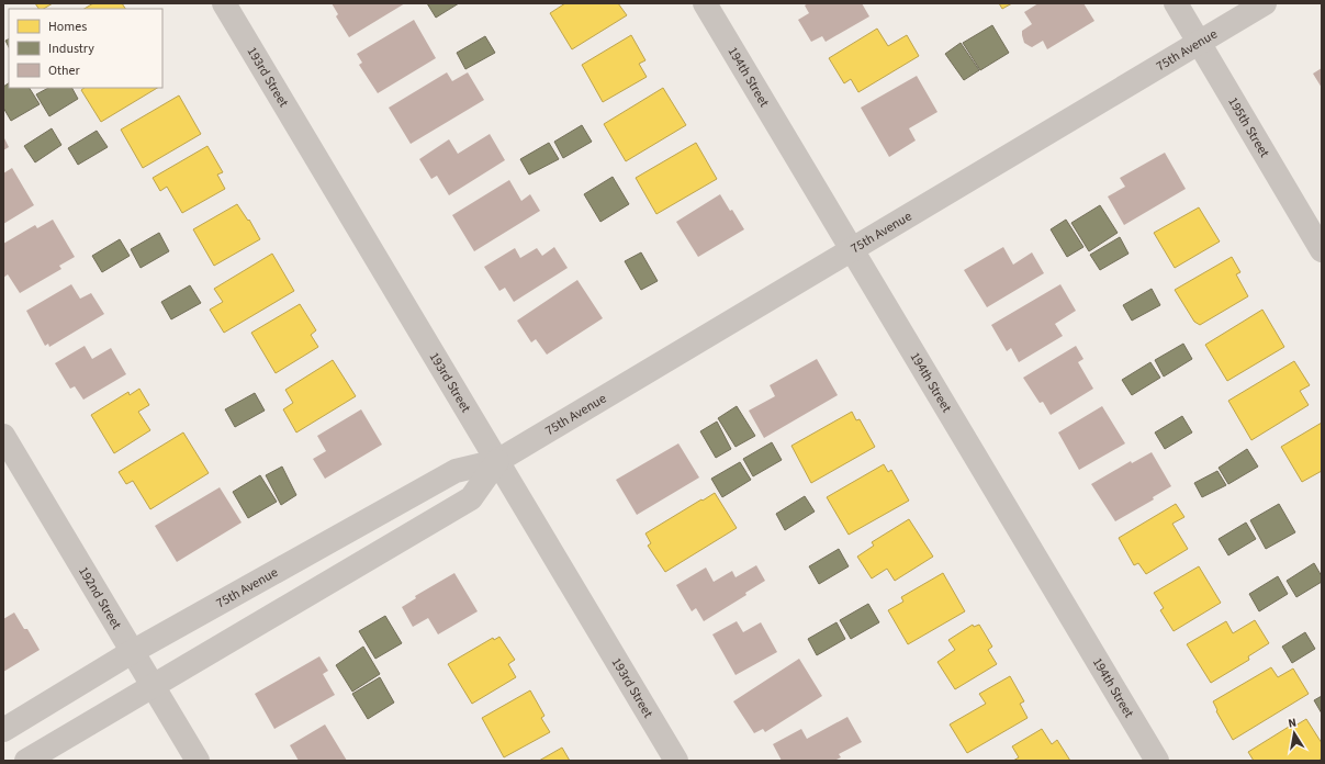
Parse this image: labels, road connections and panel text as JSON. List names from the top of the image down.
{
  "streets": {
    "street": [
      "75th Avenue",
      "193rd Street",
      "194th Street",
      "195th Street",
      "192nd Street"
    ]
  },
  "crossings": [
    ["75th Avenue", "193rd Street"],
    ["75th Avenue", "194th Street"],
    ["75th Avenue", "195th Street"],
    ["75th Avenue", "192nd Street"]
  ],
  "legend": ["Homes", "Industry", "Other"],
  "north": "top"
}
